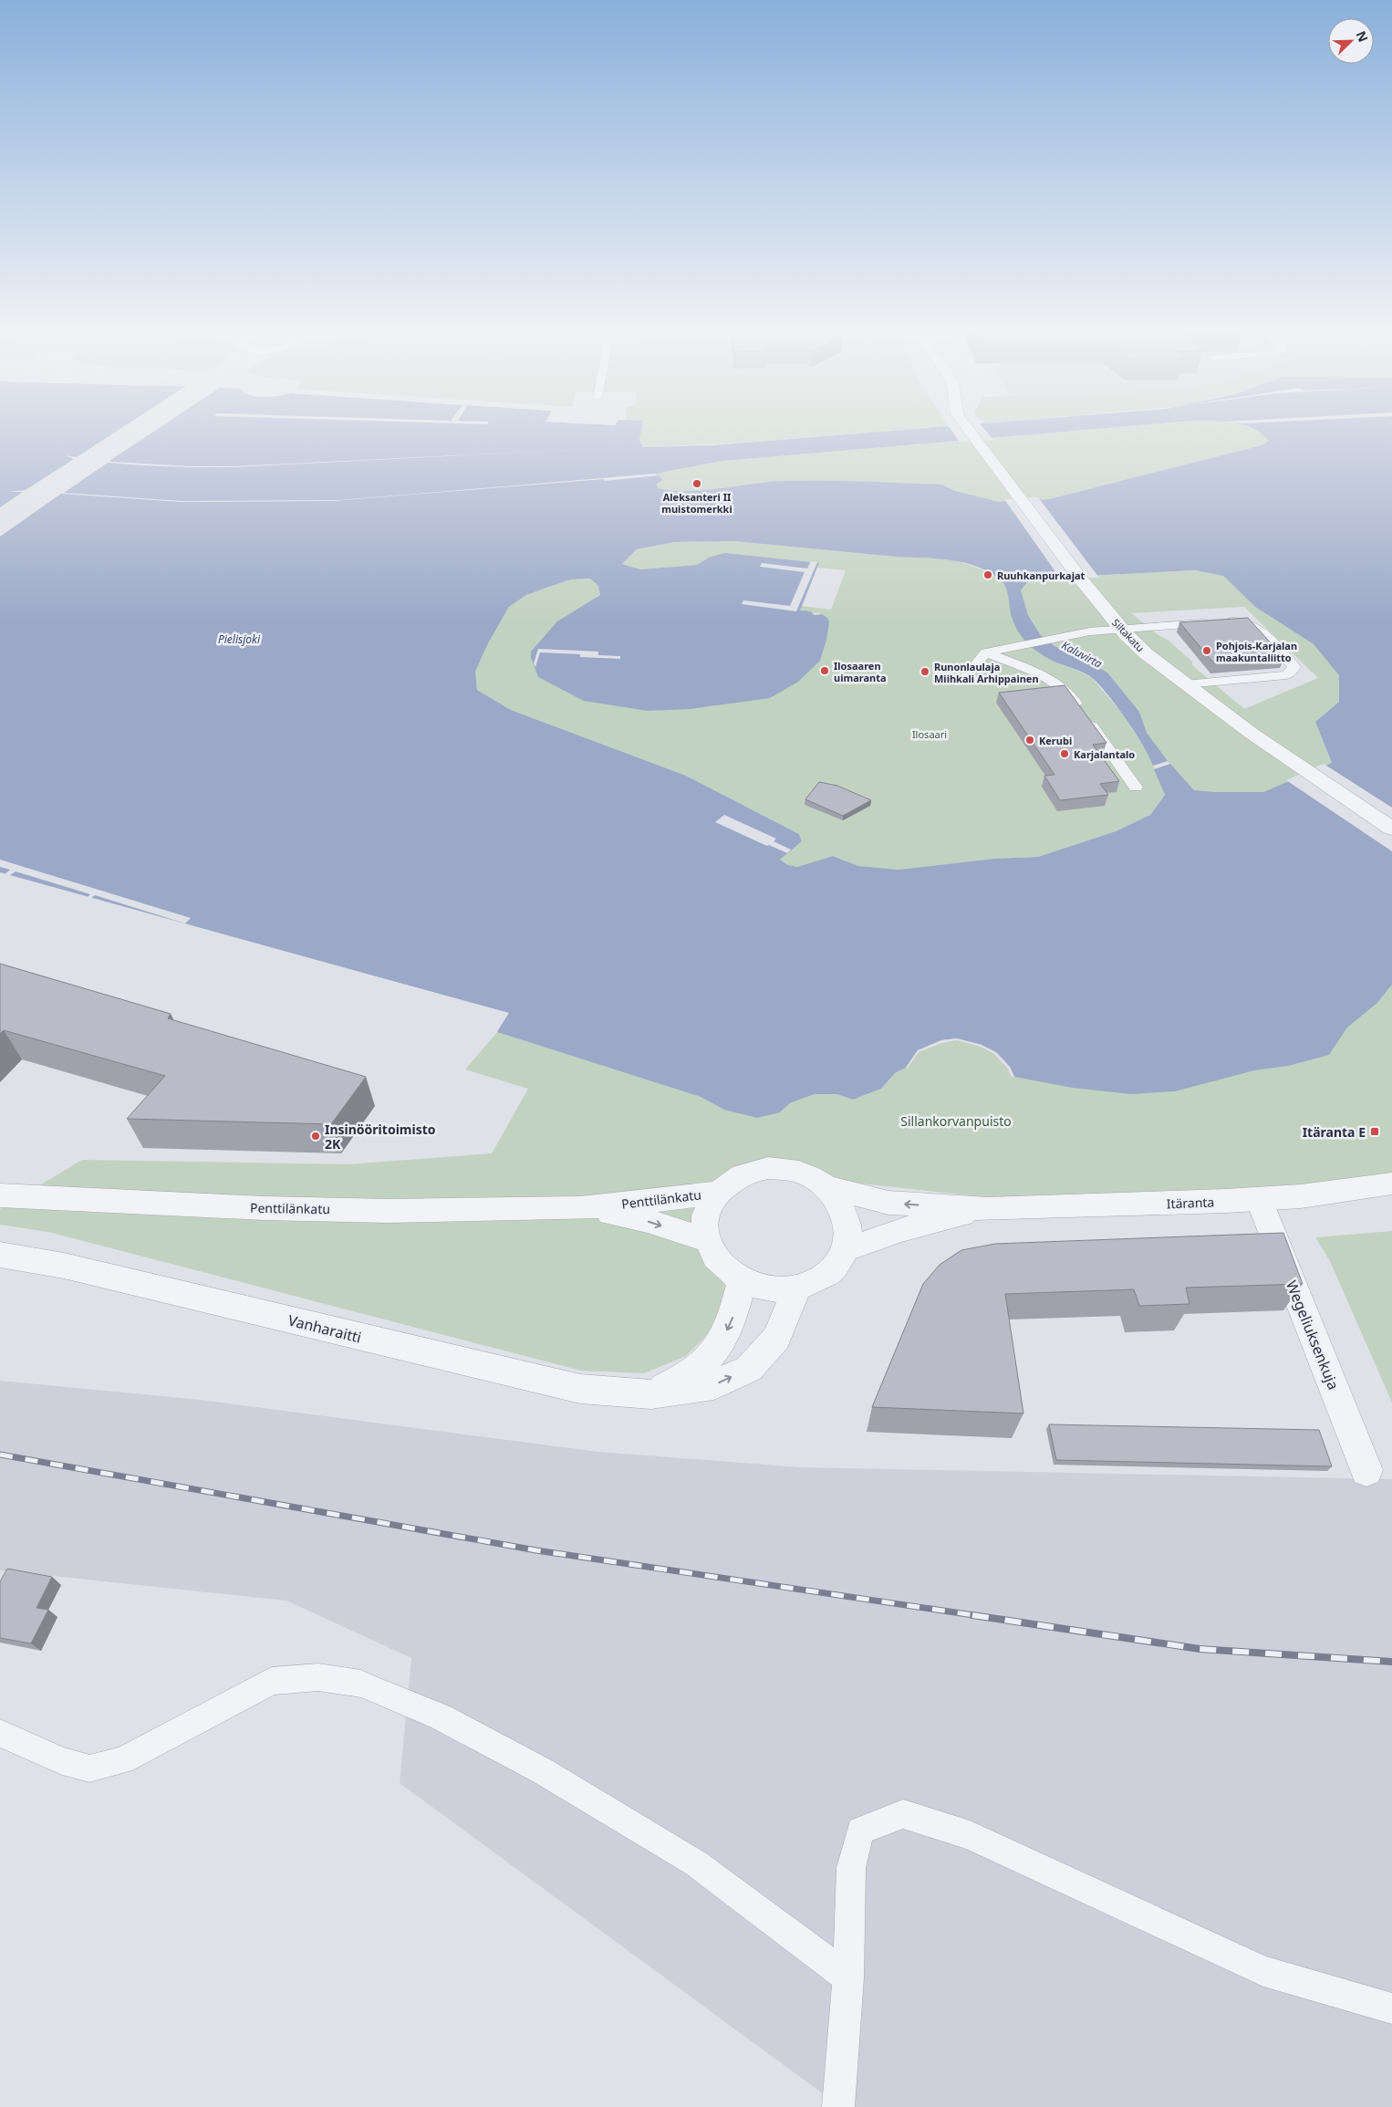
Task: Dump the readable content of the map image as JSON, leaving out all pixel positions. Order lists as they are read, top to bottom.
{
  "streets": {
    "street": [
      "Siltakatu",
      "Penttilänkatu",
      "Itäranta",
      "Vanharaitti",
      "Wegeliuksenkuja"
    ]
  },
  "crossings": [
    ["Penttilänkatu", "Itäranta"],
    ["Penttilänkatu", "Vanharaitti"],
    ["Itäranta", "Vanharaitti"],
    ["Itäranta", "Wegeliuksenkuja"]
  ],
  "water": ["Pielisjoki", "Kaluvirta"],
  "parks": ["Ilosaari", "Sillankorvanpuisto"],
  "places": {
    "other": [
      "Aleksanteri II muistomerkki",
      "Ruuhkanpurkajat",
      "Pohjois-Karjalan maakuntaliitto",
      "Ilosaaren uimaranta",
      "Runonlaulaja Miihkali Arhippainen",
      "Kerubi",
      "Karjalantalo",
      "Insinööritoimisto 2K"
    ],
    "transit": ["Itäranta E"]
  },
  "north": "top right"
}
